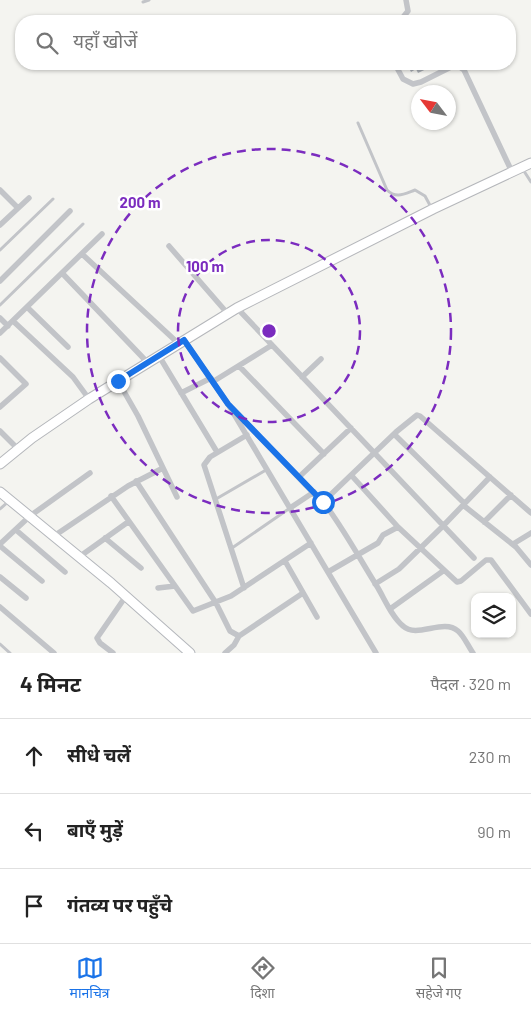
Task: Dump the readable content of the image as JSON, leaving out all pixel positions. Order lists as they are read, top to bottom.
{
  "north": "top left",
  "page": {
    "search": "यहाँ खोजें",
    "heading": ["4 मिनट", "पैदल · 320 m"],
    "list": [
      ["सीधे चलें", "230 m"],
      ["बाएँ मुड़ें", "90 m"],
      "गंतव्य पर पहुँचे"
    ],
    "nav": ["मानचित्र", "दिशा", "सहेजे गए"]
  },
  "rings": ["200 m", "100 m"]
}
